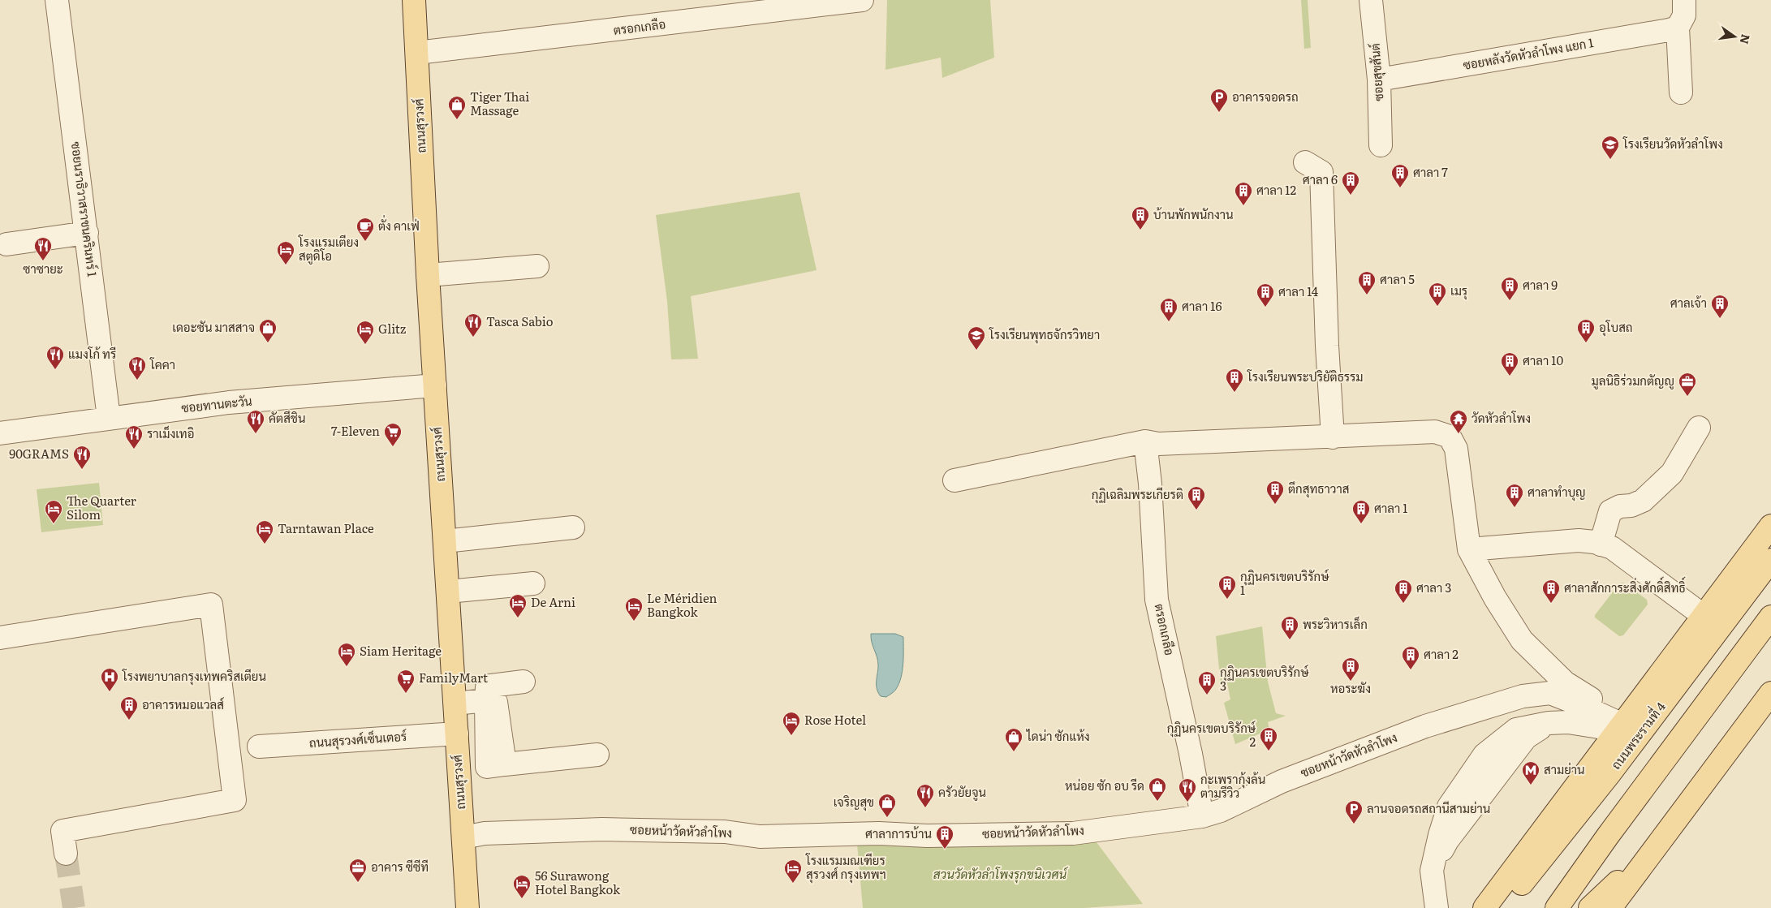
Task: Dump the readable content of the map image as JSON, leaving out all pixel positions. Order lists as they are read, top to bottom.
{
  "streets": {
    "main road": ["ถนนสุรวงศ์", "ถนนพระรามที่ 4"],
    "street": [
      "ตรอกเกลือ",
      "ซอยหลังวัดหัวลำโพง แยก 1",
      "ซอยสุขสันต์",
      "ซอยนราธิวาสราชนครินทร์ 1",
      "ซอยทานตะวัน",
      "ถนนสุรวงศ์เซ็นเตอร์",
      "ซอยหน้าวัดหัวลำโพง"
    ]
  },
  "crossings": [
    ["ตรอกเกลือ", "ถนนสุรวงศ์"],
    ["ตรอกเกลือ", "ซอยหน้าวัดหัวลำโพง"],
    ["ซอยหลังวัดหัวลำโพง แยก 1", "ซอยสุขสันต์"],
    ["ถนนสุรวงศ์", "ซอยทานตะวัน"],
    ["ถนนสุรวงศ์", "ถนนสุรวงศ์เซ็นเตอร์"],
    ["ถนนสุรวงศ์", "ซอยหน้าวัดหัวลำโพง"],
    ["ซอยนราธิวาสราชนครินทร์ 1", "ซอยทานตะวัน"],
    ["ถนนพระรามที่ 4", "ซอยหน้าวัดหัวลำโพง"]
  ],
  "parks": ["สวนวัดหัวลำโพงรุกขนิเวศน์"],
  "places": {
    "parking": ["อาคารจอดรถ", "ลานจอดรถสถานีสามย่าน"],
    "shop": [
      "Tiger Thai Massage",
      "เดอะซัน มาสสาจ",
      "ไดน่า ซักแห้ง",
      "หน่อย ซัก อบ รีด",
      "เจริญสุข"
    ],
    "school or university": ["โรงเรียนวัดหัวลำโพง", "โรงเรียนพุทธจักรวิทยา"],
    "building": [
      "ศาลา 7",
      "ศาลา 6",
      "ศาลา 12",
      "บ้านพักพนักงาน",
      "ศาลา 5",
      "ศาลา 9",
      "เมรุ",
      "ศาลา 14",
      "ศาลเจ้า",
      "ศาลา 16",
      "อุโบสถ",
      "ศาลา 10",
      "โรงเรียนพระปริยัติธรรม",
      "ตึกสุทธาวาส",
      "ศาลาทำบุญ",
      "กุฏิเฉลิมพระเกียรติ",
      "ศาลา 1",
      "กุฏินครเขตบริรักษ์ 1",
      "ศาลา 3",
      "ศาลาสักการะสิ่งศักดิ์สิทธิ์",
      "พระวิหารเล็ก",
      "ศาลา 2",
      "หอระฆัง",
      "กุฏินครเขตบริรักษ์ 3",
      "อาคารหมอแวลส์",
      "กุฏินครเขตบริรักษ์ 2",
      "ศาลาการบ้าน"
    ],
    "cafe": ["ตั่ง คาเฟ่"],
    "restaurant": [
      "ซาซายะ",
      "Tasca Sabio",
      "แมงโก้ ทรี",
      "โคคา",
      "คัตสึชิน",
      "ราเม็งเทอิ",
      "90GRAMS",
      "กะเพรากุ้งล้น ตามรีวิว",
      "ครัวยัยจูน"
    ],
    "hotel": [
      "โรงแรมเตียง สตูดิโอ",
      "Glitz",
      "The Quarter Silom",
      "Tarntawan Place",
      "De Arni",
      "Le Méridien Bangkok",
      "Siam Heritage",
      "Rose Hotel",
      "โรงแรมมณเฑียร สุรวงศ์ กรุงเทพฯ",
      "56 Surawong Hotel Bangkok"
    ],
    "office": ["มูลนิธิร่วมกตัญญู", "อาคาร ซีซีที"],
    "temple": ["วัดหัวลำโพง"],
    "supermarket": ["7-Eleven", "FamilyMart"],
    "hospital": ["โรงพยาบาลกรุงเทพคริสเตียน"],
    "metro station": ["สามย่าน"]
  },
  "north": "right"
}
